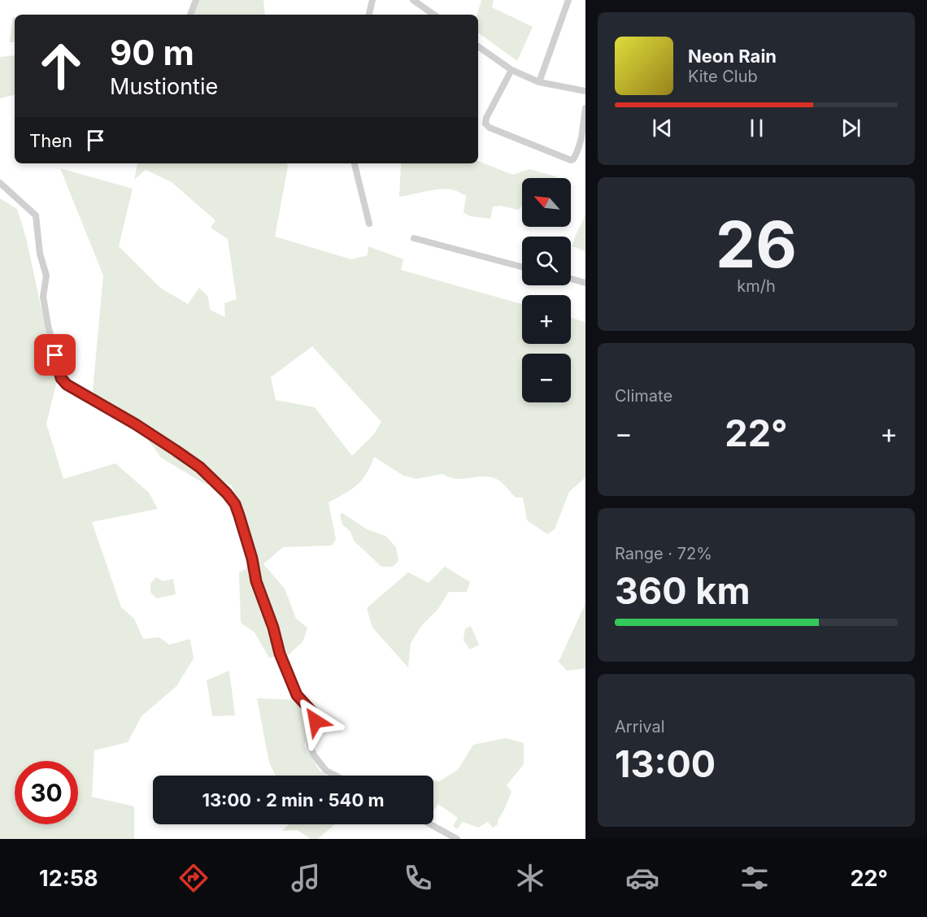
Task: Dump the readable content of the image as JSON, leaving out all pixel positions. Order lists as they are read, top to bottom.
{
  "north": "top left",
  "page": {
    "turn": ["90 m", "Mustiontie"],
    "song": ["Neon Rain", "Kite Club"],
    "then": "Then",
    "tile": [
      ["26", "km/h"],
      "Climate",
      ["Range · 72%", "360 km"],
      ["Arrival", "13:00"]
    ],
    "map_buttons": ["+", "−"],
    "heat": ["−", "22°", "+"],
    "limit": "30",
    "trip": "13:00 · 2 min · 540 m",
    "tabs": ["12:58", "22°"]
  }
}
